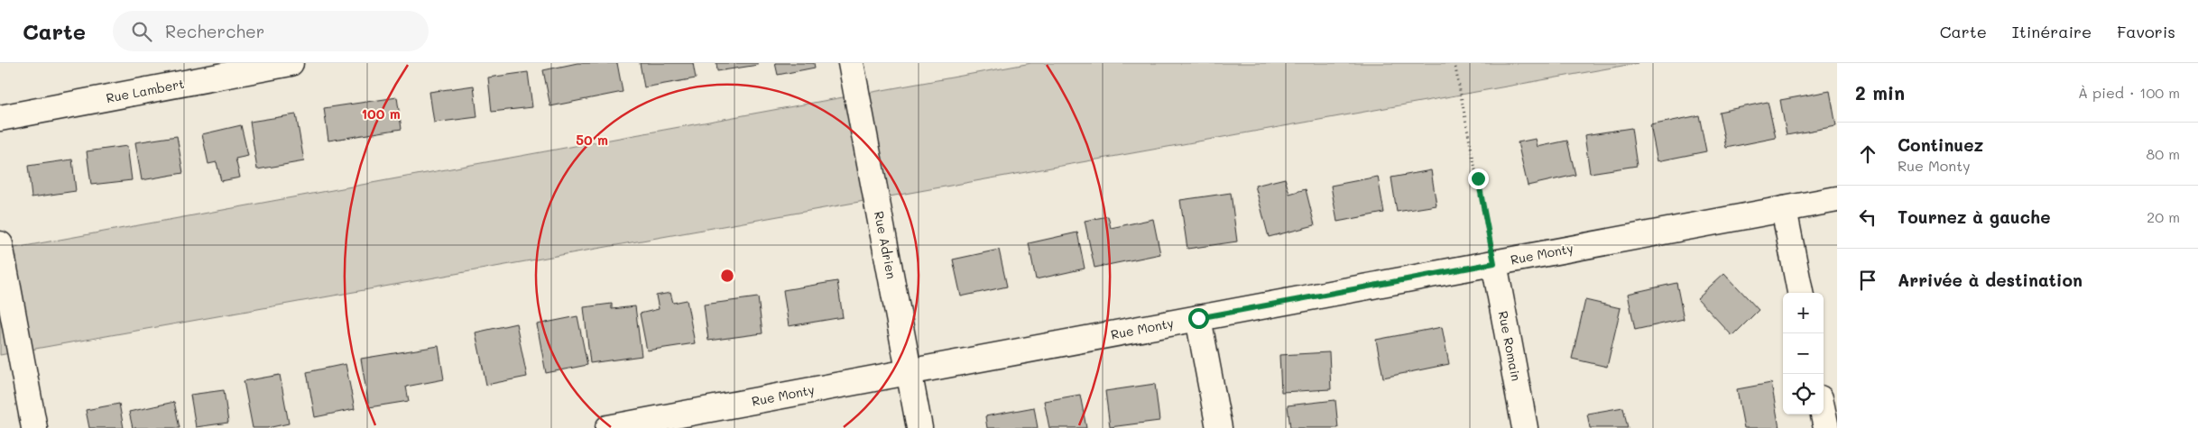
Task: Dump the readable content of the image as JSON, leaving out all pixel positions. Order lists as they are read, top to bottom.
{
  "streets": {
    "street": [
      "Rue Lambert",
      "Rue Adrien",
      "Rue Monty",
      "Rue Romain"
    ]
  },
  "crossings": [
    ["Rue Adrien", "Rue Monty"],
    ["Rue Monty", "Rue Romain"]
  ],
  "page": {
    "header": "Carte",
    "search": "Rechercher",
    "nav": ["Carte", "Itinéraire", "Favoris"],
    "heading": ["2 min", "À pied · 100 m"],
    "list": [
      ["Continuez", "Rue Monty", "80 m"],
      ["Tournez à gauche", "20 m"],
      "Arrivée à destination"
    ],
    "map_buttons": ["+", "−"]
  },
  "rings": ["100 m", "50 m"]
}
